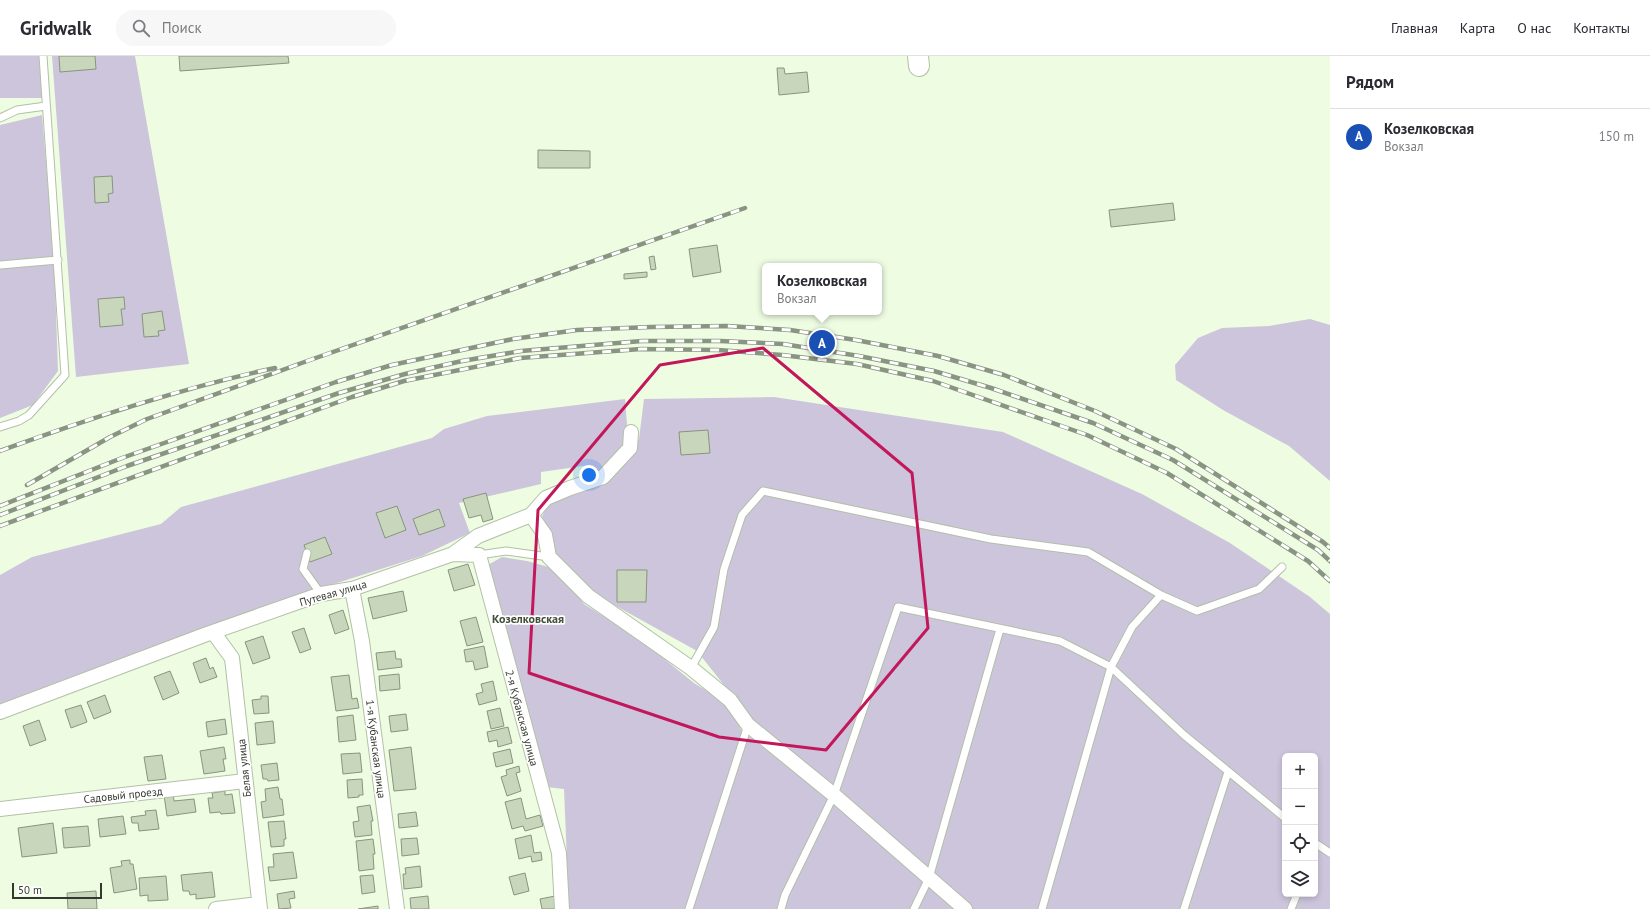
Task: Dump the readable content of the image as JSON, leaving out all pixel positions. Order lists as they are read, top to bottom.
{
  "streets": {
    "street": [
      "Путевая улица",
      "2-я Кубанская улица",
      "1-я Кубанская улица",
      "Белая улица",
      "Садовый проезд"
    ]
  },
  "crossings": [
    ["Путевая улица", "1-я Кубанская улица"],
    ["Путевая улица", "Белая улица"],
    ["Белая улица", "Садовый проезд"]
  ],
  "districts": ["Козелковская"],
  "scale_bar": "50 m",
  "page": {
    "header": "Gridwalk",
    "search": "Поиск",
    "nav": [
      "Главная",
      "Карта",
      "О нас",
      "Контакты"
    ],
    "heading": "Рядом",
    "list": [
      {
        "mark": "A",
        "name": "Козелковская",
        "note": "Вокзал",
        "value": "150 m"
      }
    ],
    "popup": ["Козелковская", "Вокзал"],
    "pins": "A",
    "map_buttons": ["+", "−"],
    "scale": "50 m"
  }
}
